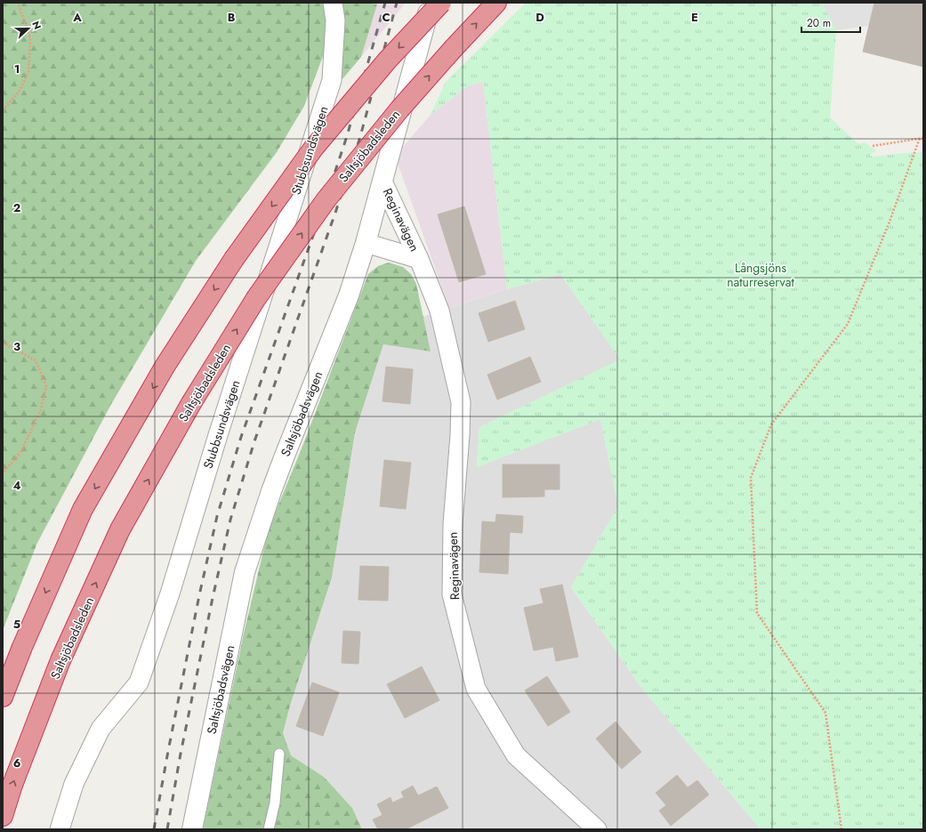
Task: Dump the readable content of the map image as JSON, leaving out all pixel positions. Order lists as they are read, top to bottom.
{
  "streets": {
    "highway": ["Saltsjöbadsleden"],
    "street": ["Stubbsundsvägen", "Reginavägen", "Saltsjöbadsvägen"]
  },
  "crossings": [
    ["Reginavägen", "Saltsjöbadsvägen"]
  ],
  "parks": ["Långsjöns naturreservat"],
  "scale_bar": "20 m",
  "north": "right",
  "grid": {
    "columns": [
      "A",
      "B",
      "C",
      "D",
      "E"
    ],
    "rows": [
      "1",
      "2",
      "3",
      "4",
      "5",
      "6"
    ]
  }
}
